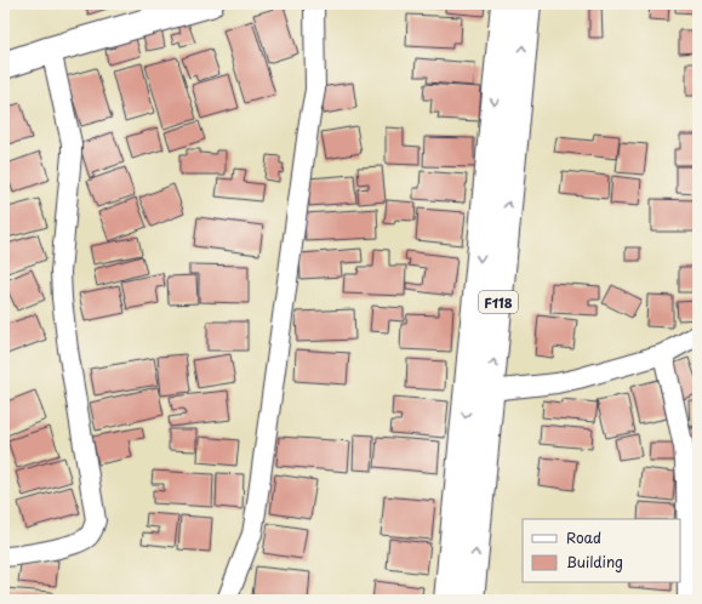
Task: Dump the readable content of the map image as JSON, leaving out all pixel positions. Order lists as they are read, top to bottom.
{
  "streets": {
    "main road": ["F118"]
  },
  "legend": ["Road", "Building"]
}
